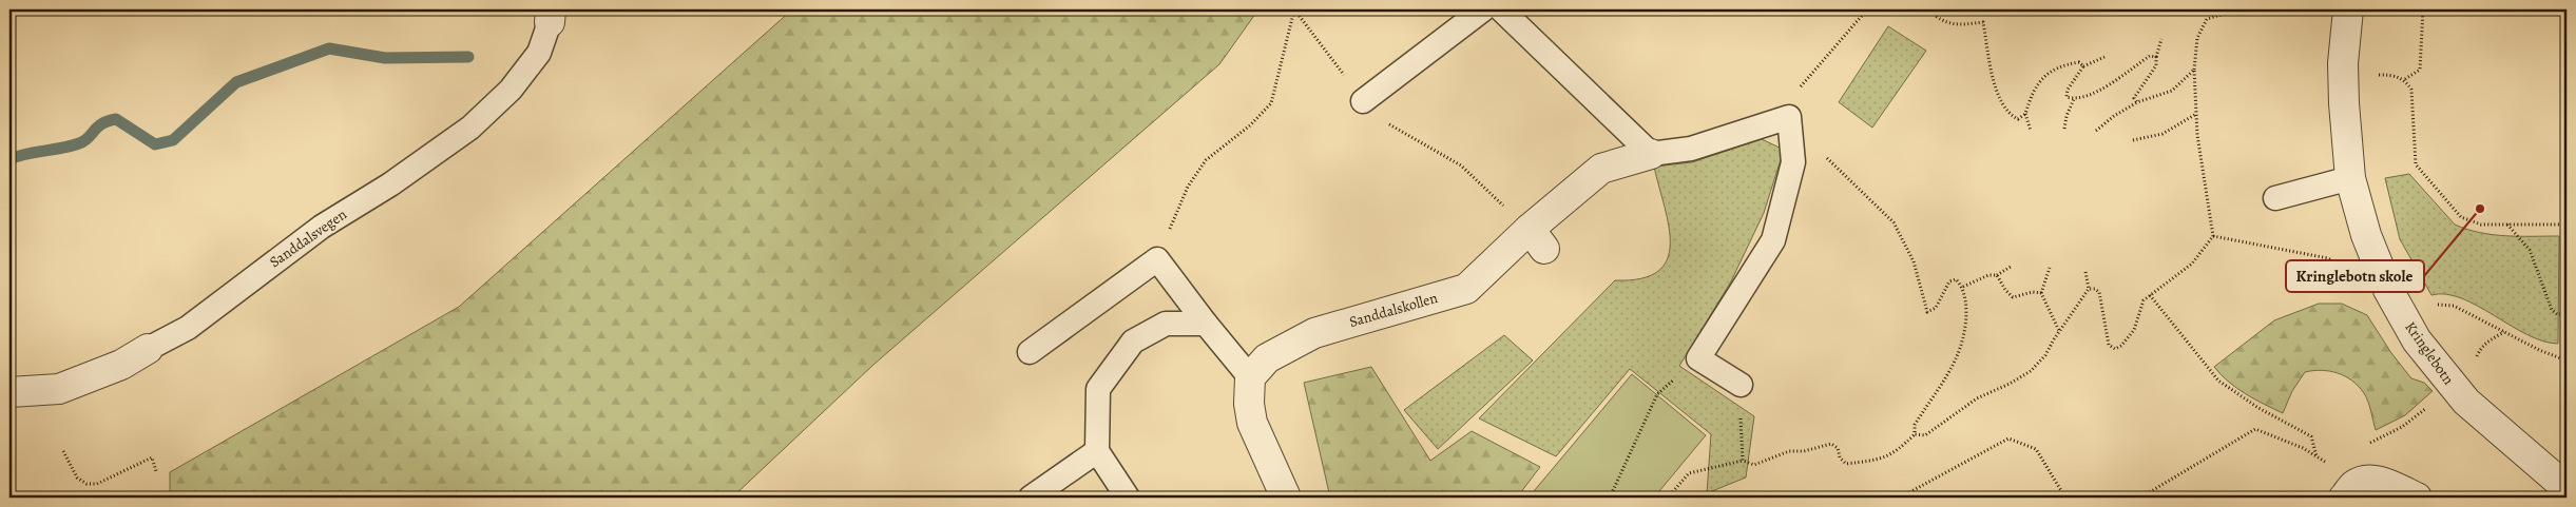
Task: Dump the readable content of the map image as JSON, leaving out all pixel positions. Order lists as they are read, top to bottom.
{
  "streets": {
    "street": ["Sanddalsvegen", "Sanddalskollen", "Kringlebotn"]
  },
  "places": ["Kringlebotn skole"]
}
